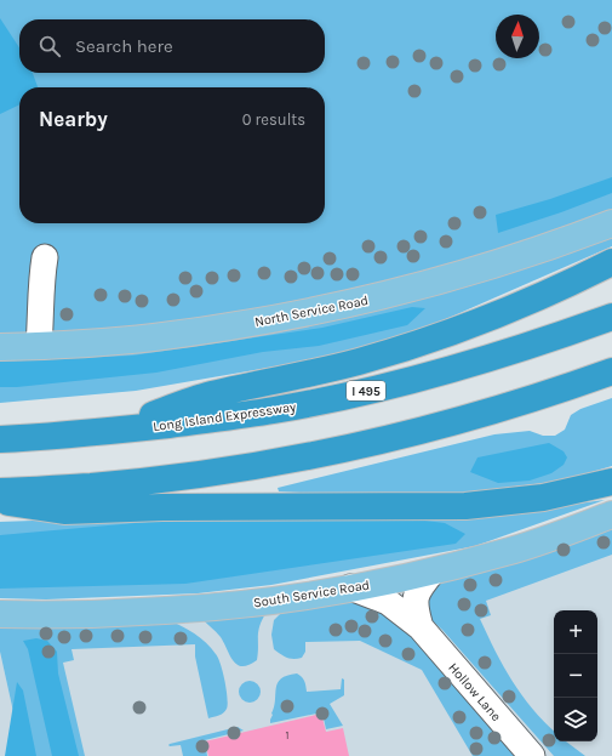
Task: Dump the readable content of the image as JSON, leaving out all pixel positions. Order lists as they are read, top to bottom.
{
  "streets": {
    "highway": ["I 495", "Long Island Expressway"],
    "main road": ["North Service Road", "South Service Road"],
    "street": ["Hollow Lane"]
  },
  "crossings": [
    ["South Service Road", "Hollow Lane"]
  ],
  "house_numbers": ["1"],
  "north": "top",
  "page": {
    "search": "Search here",
    "heading": ["Nearby", "0 results"],
    "map_buttons": ["+", "−"]
  }
}
